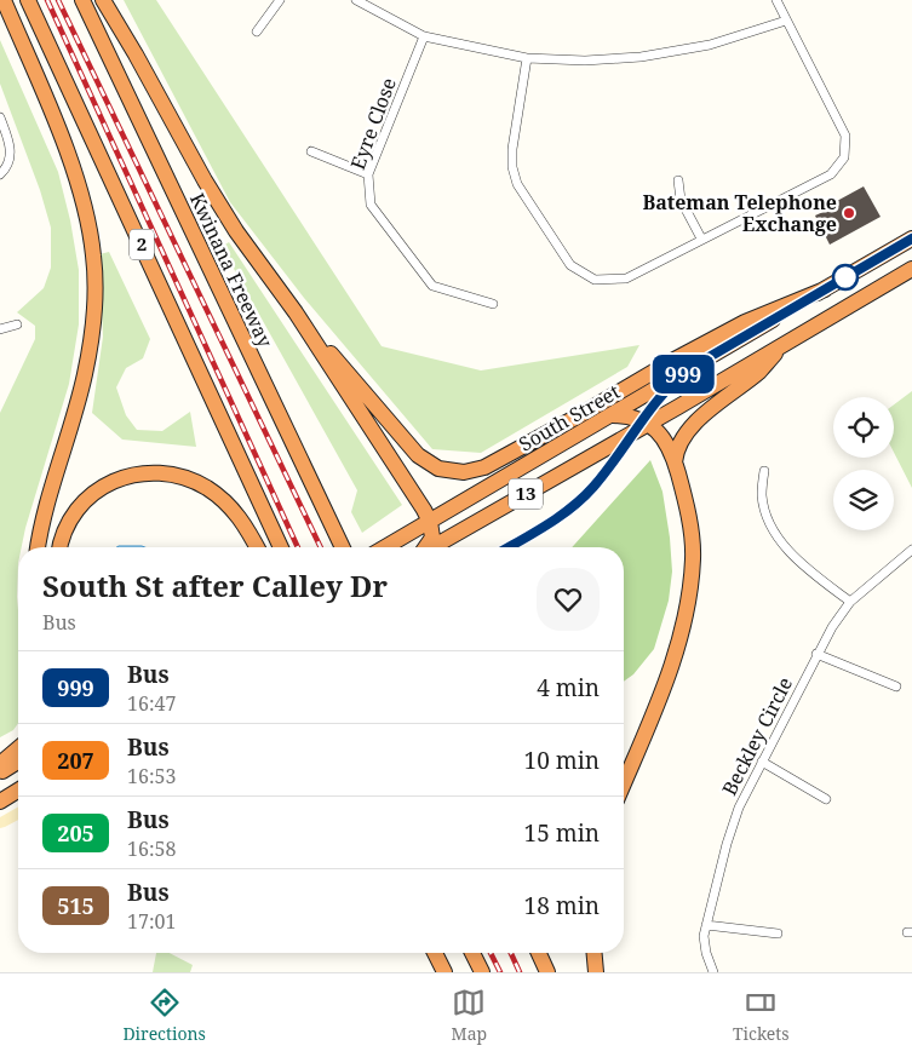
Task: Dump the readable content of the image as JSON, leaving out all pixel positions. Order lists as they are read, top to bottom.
{
  "streets": {
    "highway": [
      "2",
      "Kwinana Freeway",
      "South Street",
      "13"
    ],
    "street": ["Eyre Close", "Beckley Circle"]
  },
  "places": ["Bateman Telephone Exchange"],
  "lines": ["bus line 999"],
  "page": {
    "on_map": "999",
    "heading": ["South St after Calley Dr", "Bus"],
    "list": [
      {
        "mark": "999",
        "name": "Bus",
        "note": "16:47",
        "value": "4 min"
      },
      {
        "mark": "207",
        "name": "Bus",
        "note": "16:53",
        "value": "10 min"
      },
      {
        "mark": "205",
        "name": "Bus",
        "note": "16:58",
        "value": "15 min"
      },
      {
        "mark": "515",
        "name": "Bus",
        "note": "17:01",
        "value": "18 min"
      }
    ],
    "tabs": ["Directions", "Map", "Tickets"]
  }
}
